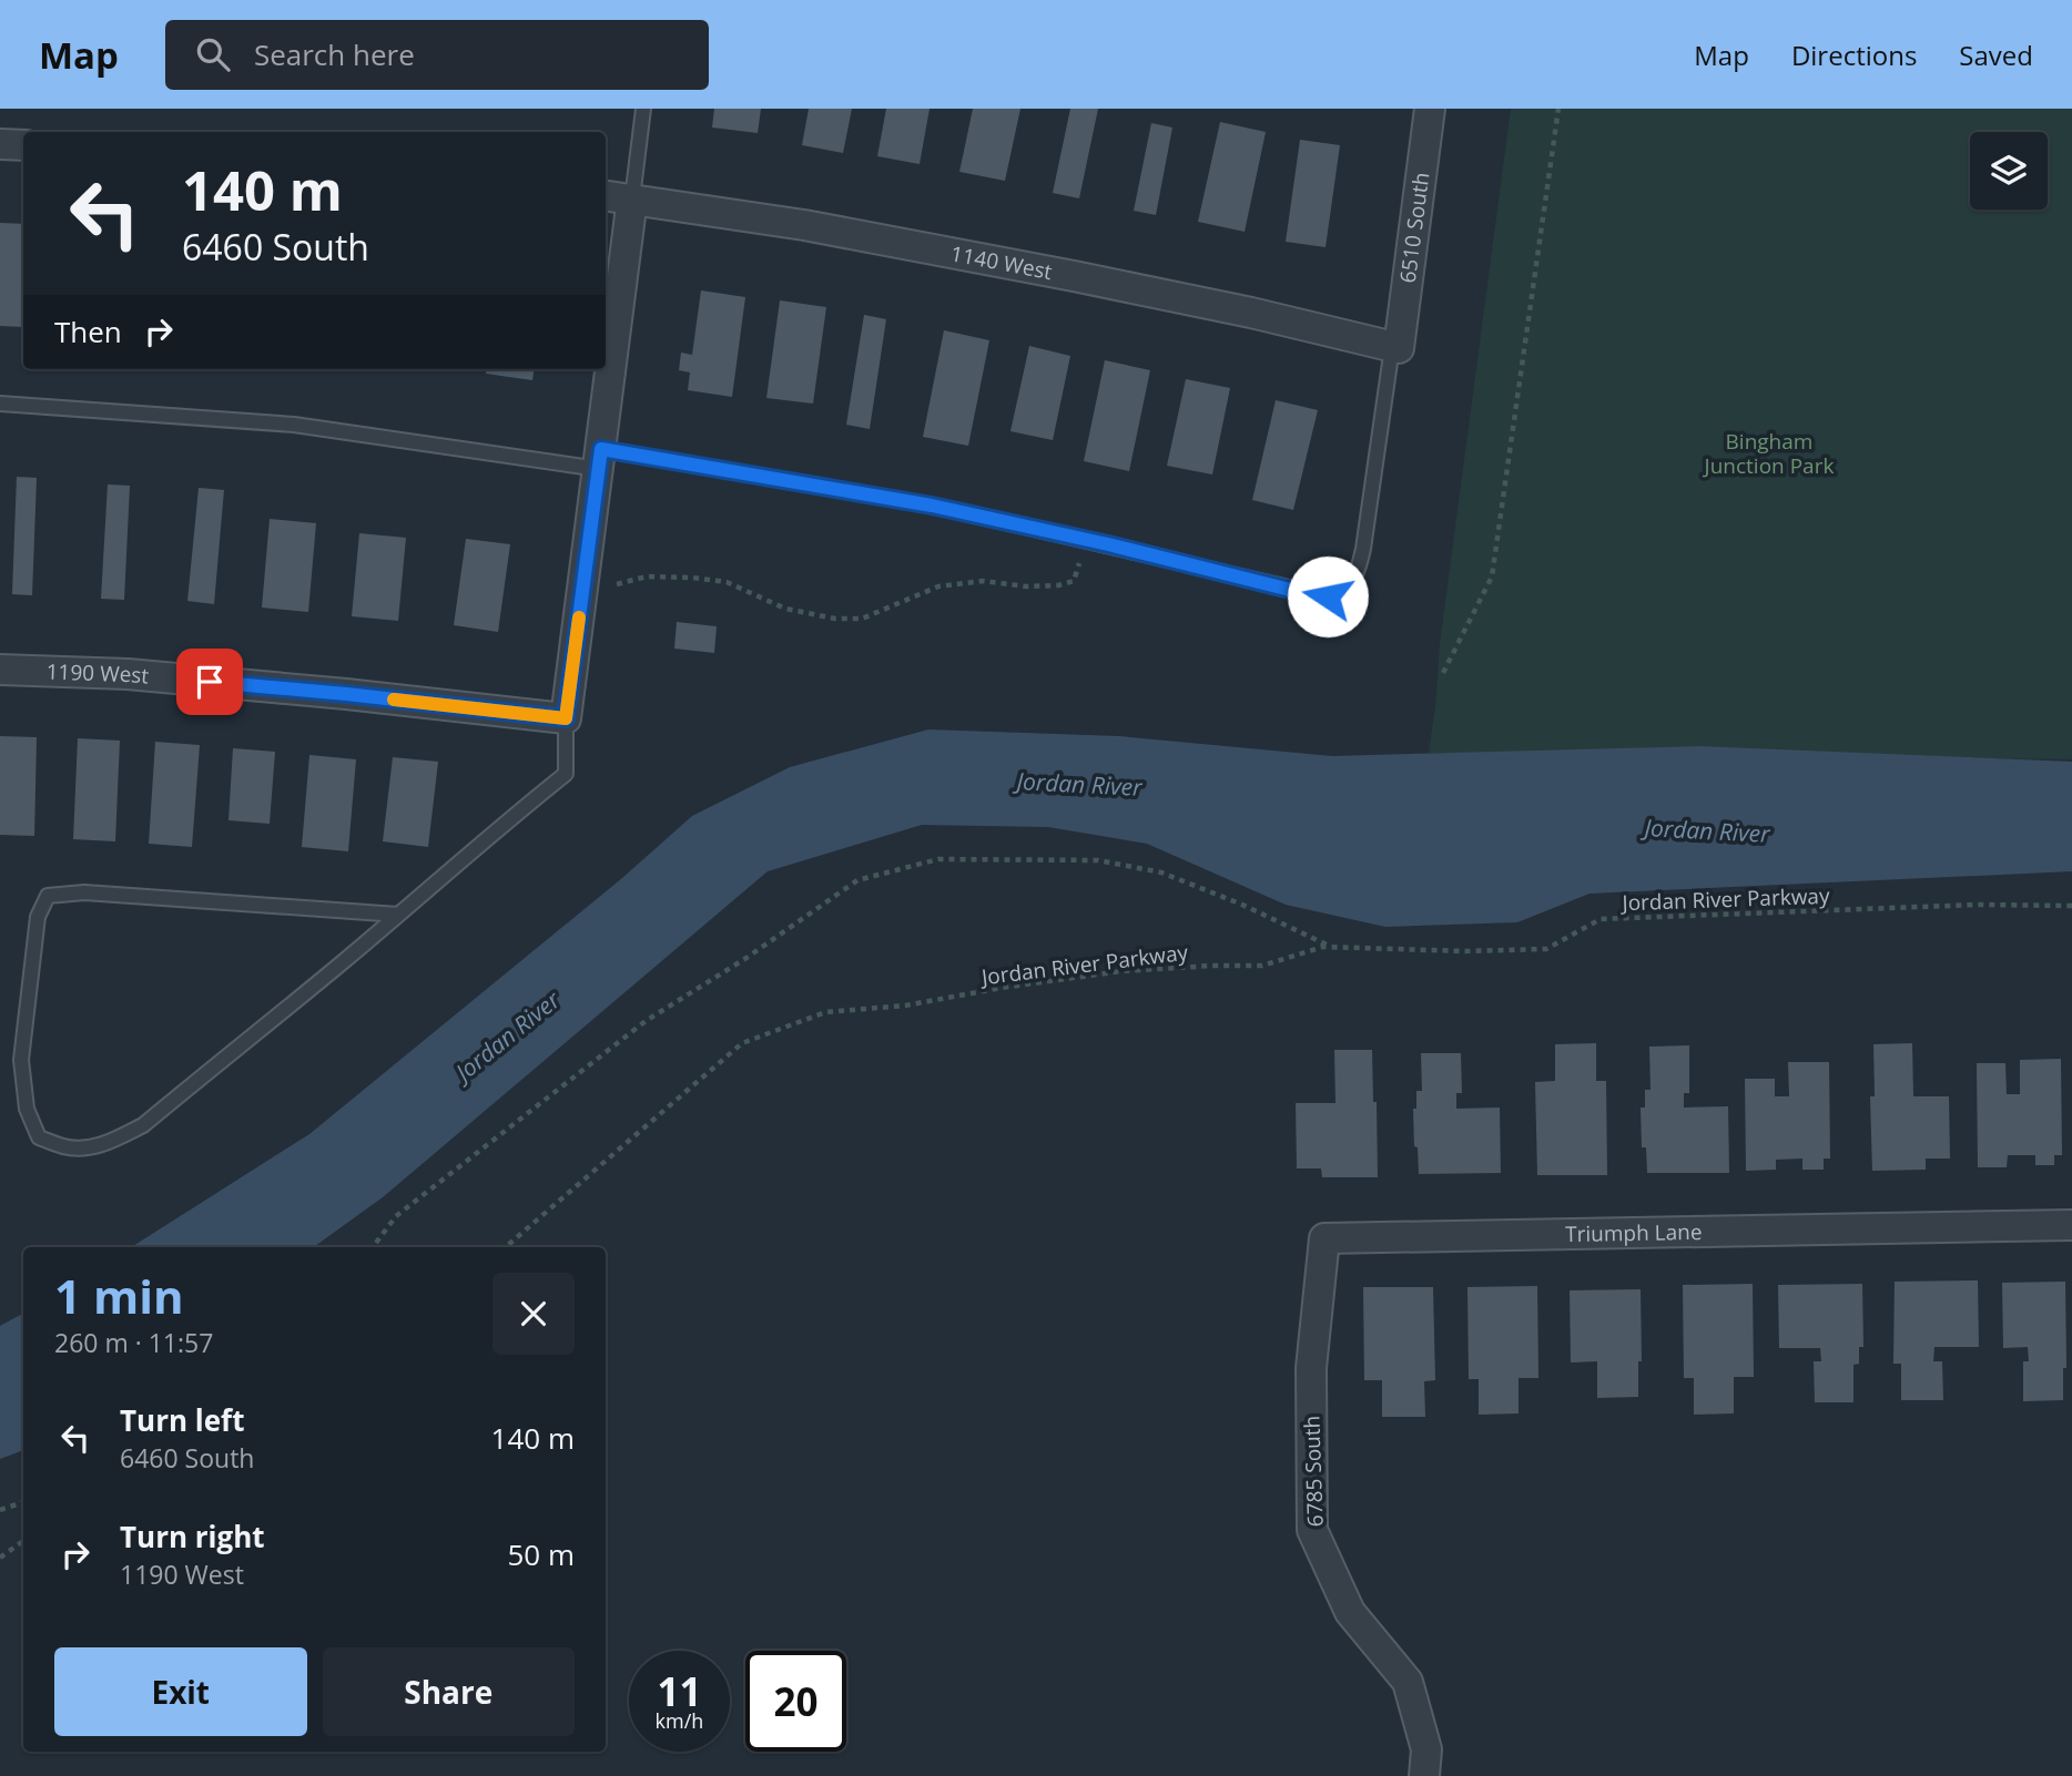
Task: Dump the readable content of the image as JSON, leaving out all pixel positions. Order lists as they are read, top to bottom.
{
  "streets": {
    "street": [
      "6510 South",
      "1140 West",
      "1190 West",
      "Triumph Lane",
      "6785 South"
    ],
    "path": ["Jordan River Parkway"]
  },
  "crossings": [
    ["6510 South", "1140 West"],
    ["Triumph Lane", "6785 South"]
  ],
  "water": ["Jordan River"],
  "parks": ["Bingham Junction Park"],
  "page": {
    "header": "Map",
    "search": "Search here",
    "nav": ["Map", "Directions", "Saved"],
    "turn": ["140 m", "6460 South"],
    "then": "Then",
    "heading": ["1 min", "260 m · 11:57"],
    "list": [
      {
        "name": "Turn left",
        "note": "6460 South",
        "value": "140 m"
      },
      {
        "name": "Turn right",
        "note": "1190 West",
        "value": "50 m"
      }
    ],
    "buttons": ["Exit", "Share"],
    "speed": "11 km/h",
    "limit": "20"
  }
}
